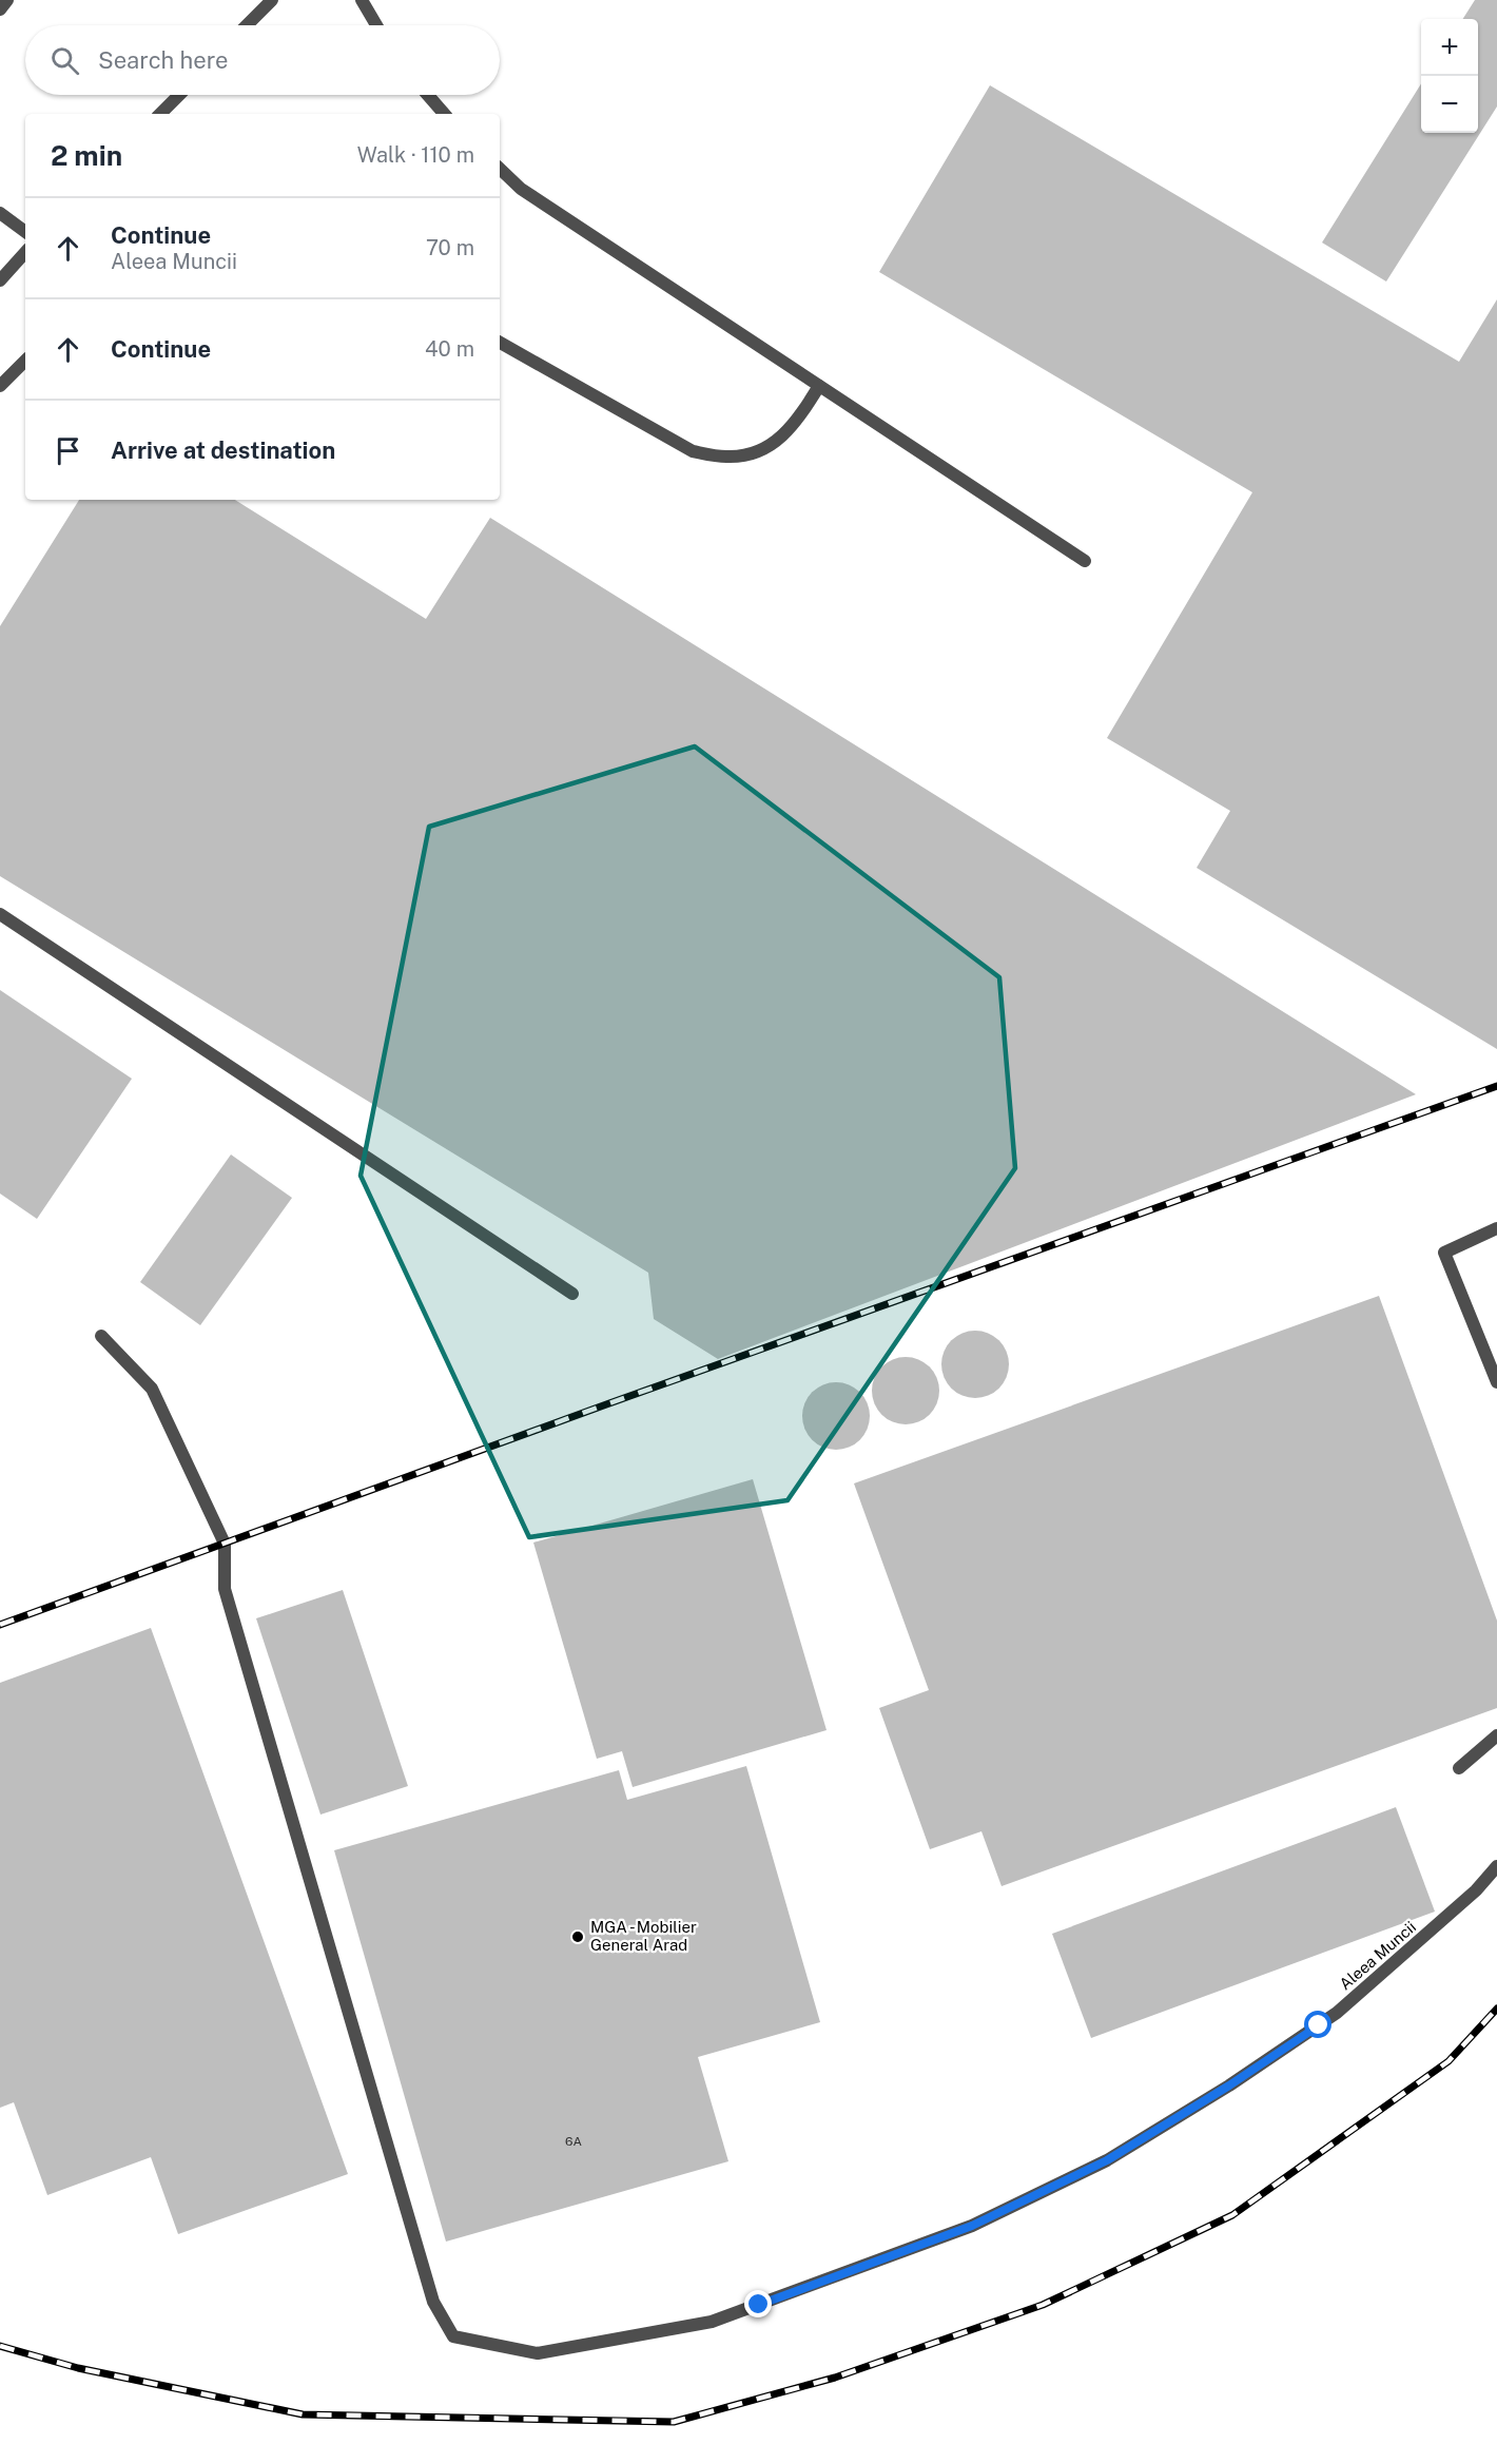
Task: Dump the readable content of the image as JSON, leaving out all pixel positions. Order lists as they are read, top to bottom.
{
  "streets": {
    "street": ["Aleea Muncii"]
  },
  "places": ["MGA - Mobilier General Arad"],
  "house_numbers": ["6A"],
  "page": {
    "map_buttons": ["+", "−"],
    "search": "Search here",
    "heading": ["2 min", "Walk · 110 m"],
    "list": [
      ["Continue", "Aleea Muncii", "70 m"],
      ["Continue", "40 m"],
      "Arrive at destination"
    ]
  }
}
